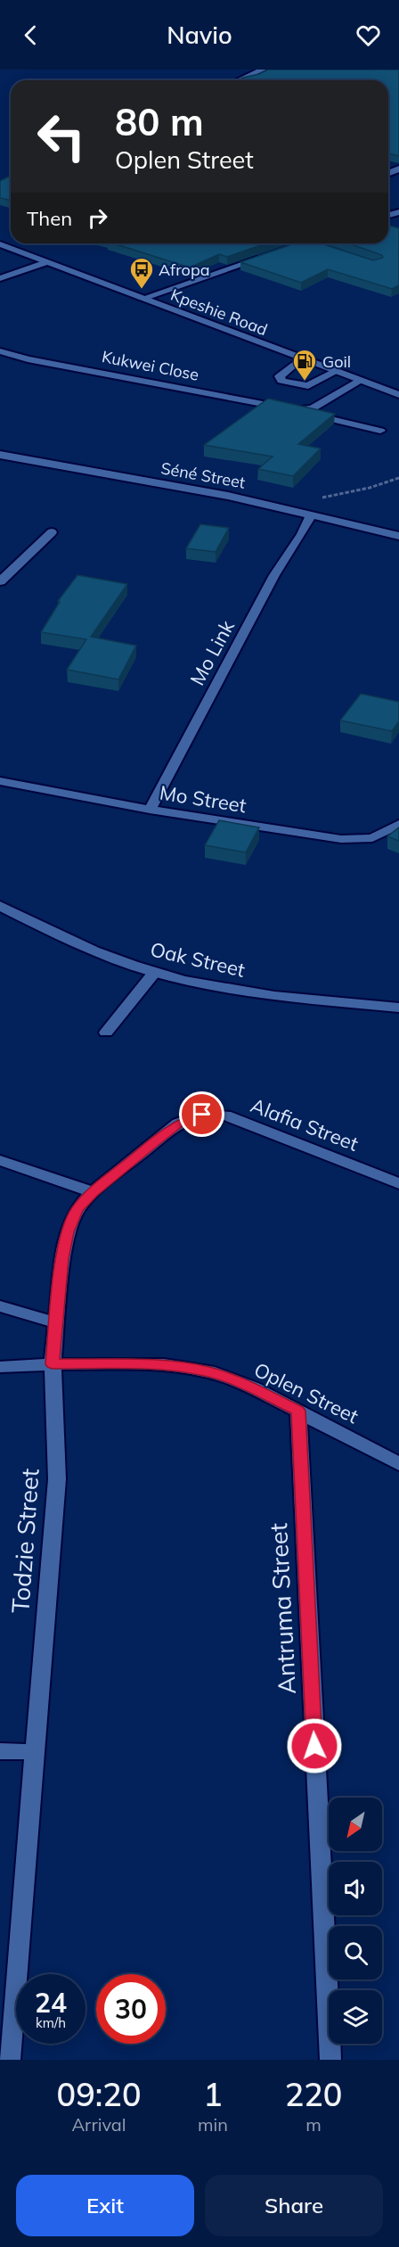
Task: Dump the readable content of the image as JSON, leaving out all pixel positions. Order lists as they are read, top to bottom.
{
  "streets": {
    "street": [
      "Kpeshie Road",
      "Kukwei Close",
      "Séné Street",
      "Mo Link",
      "Mo Street",
      "Oak Street",
      "Alafia Street",
      "Oplen Street",
      "Todzie Street",
      "Antruma Street"
    ]
  },
  "crossings": [
    ["Kpeshie Road", "Kukwei Close"],
    ["Séné Street", "Mo Link"],
    ["Mo Link", "Mo Street"],
    ["Alafia Street", "Todzie Street"],
    ["Oplen Street", "Todzie Street"],
    ["Oplen Street", "Antruma Street"]
  ],
  "places": {
    "bus stop": ["Afropa"],
    "fuel station": ["Goil"]
  },
  "north": "bottom left",
  "page": {
    "header": "Navio",
    "turn": ["80 m", "Oplen Street"],
    "then": "Then",
    "speed": "24 km/h",
    "limit": "30",
    "eta": [
      "09:20",
      "Arrival",
      "1",
      "min",
      "220",
      "m"
    ],
    "buttons": ["Exit", "Share"]
  }
}
